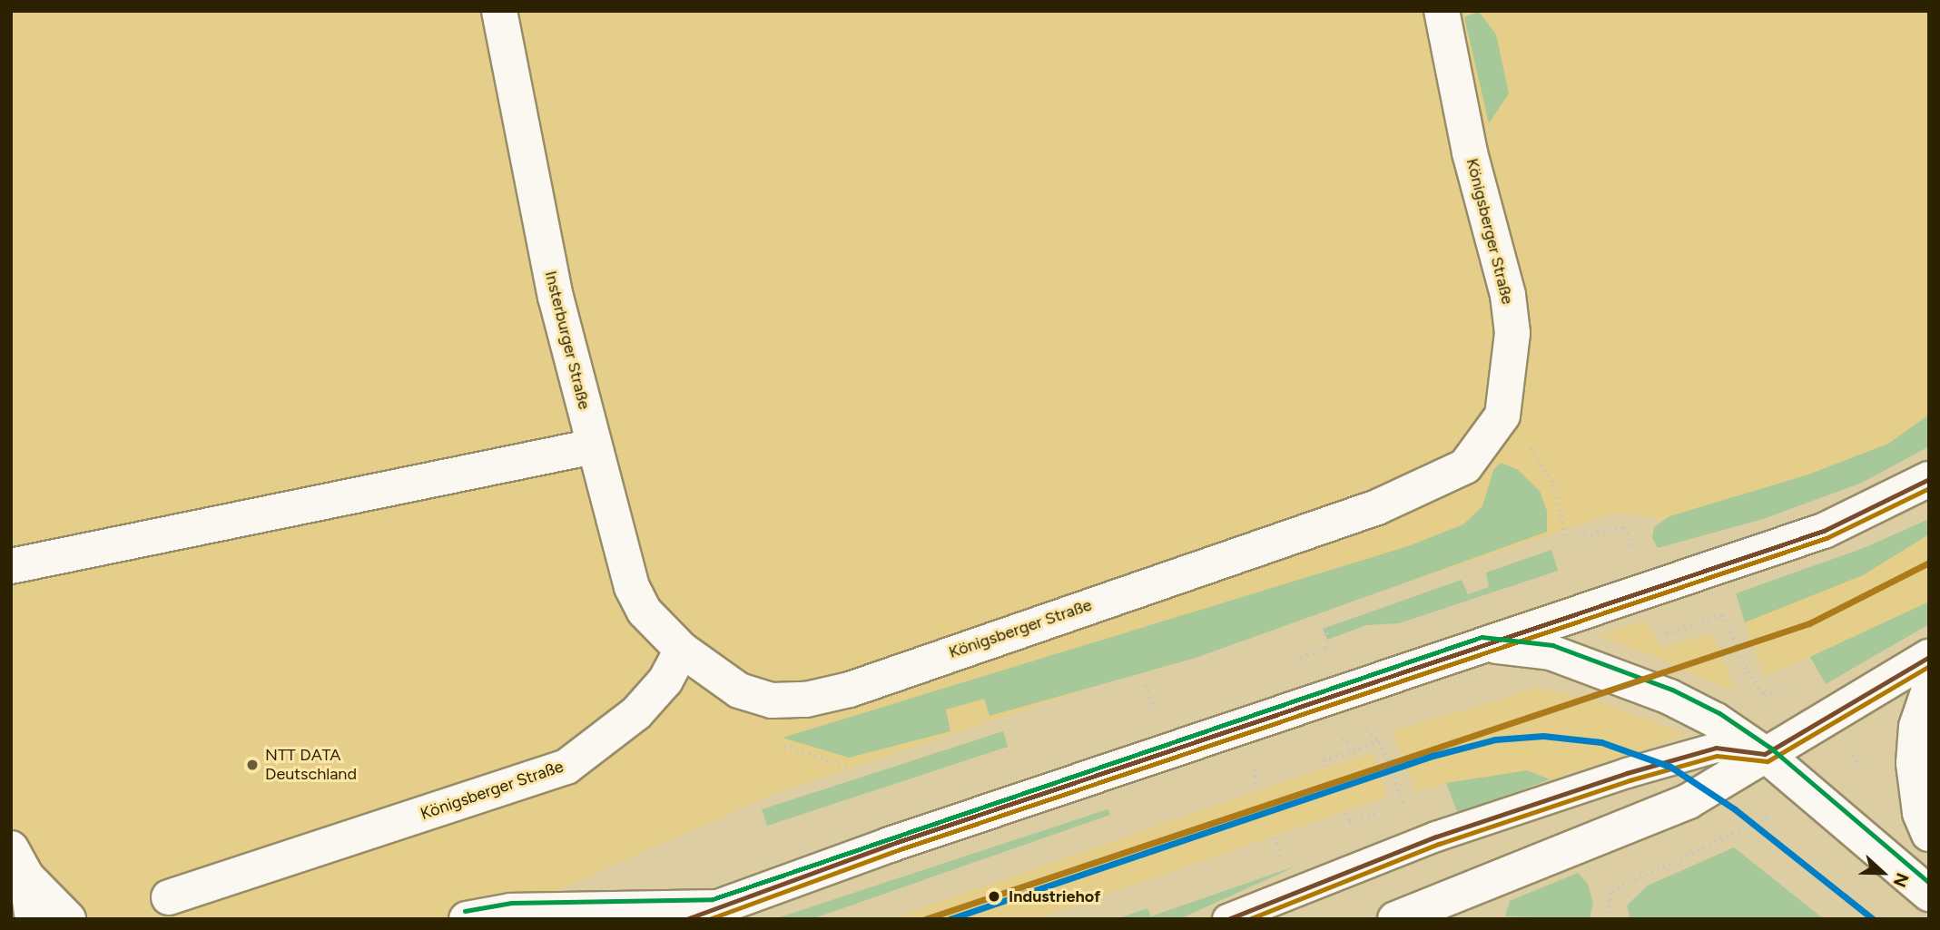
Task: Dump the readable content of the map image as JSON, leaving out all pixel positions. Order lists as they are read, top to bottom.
{
  "streets": {
    "street": ["Königsberger Straße", "Insterburger Straße"]
  },
  "crossings": [
    ["Königsberger Straße", "Insterburger Straße"]
  ],
  "places": ["NTT DATA Deutschland", "Industriehof"],
  "north": "right"
}
